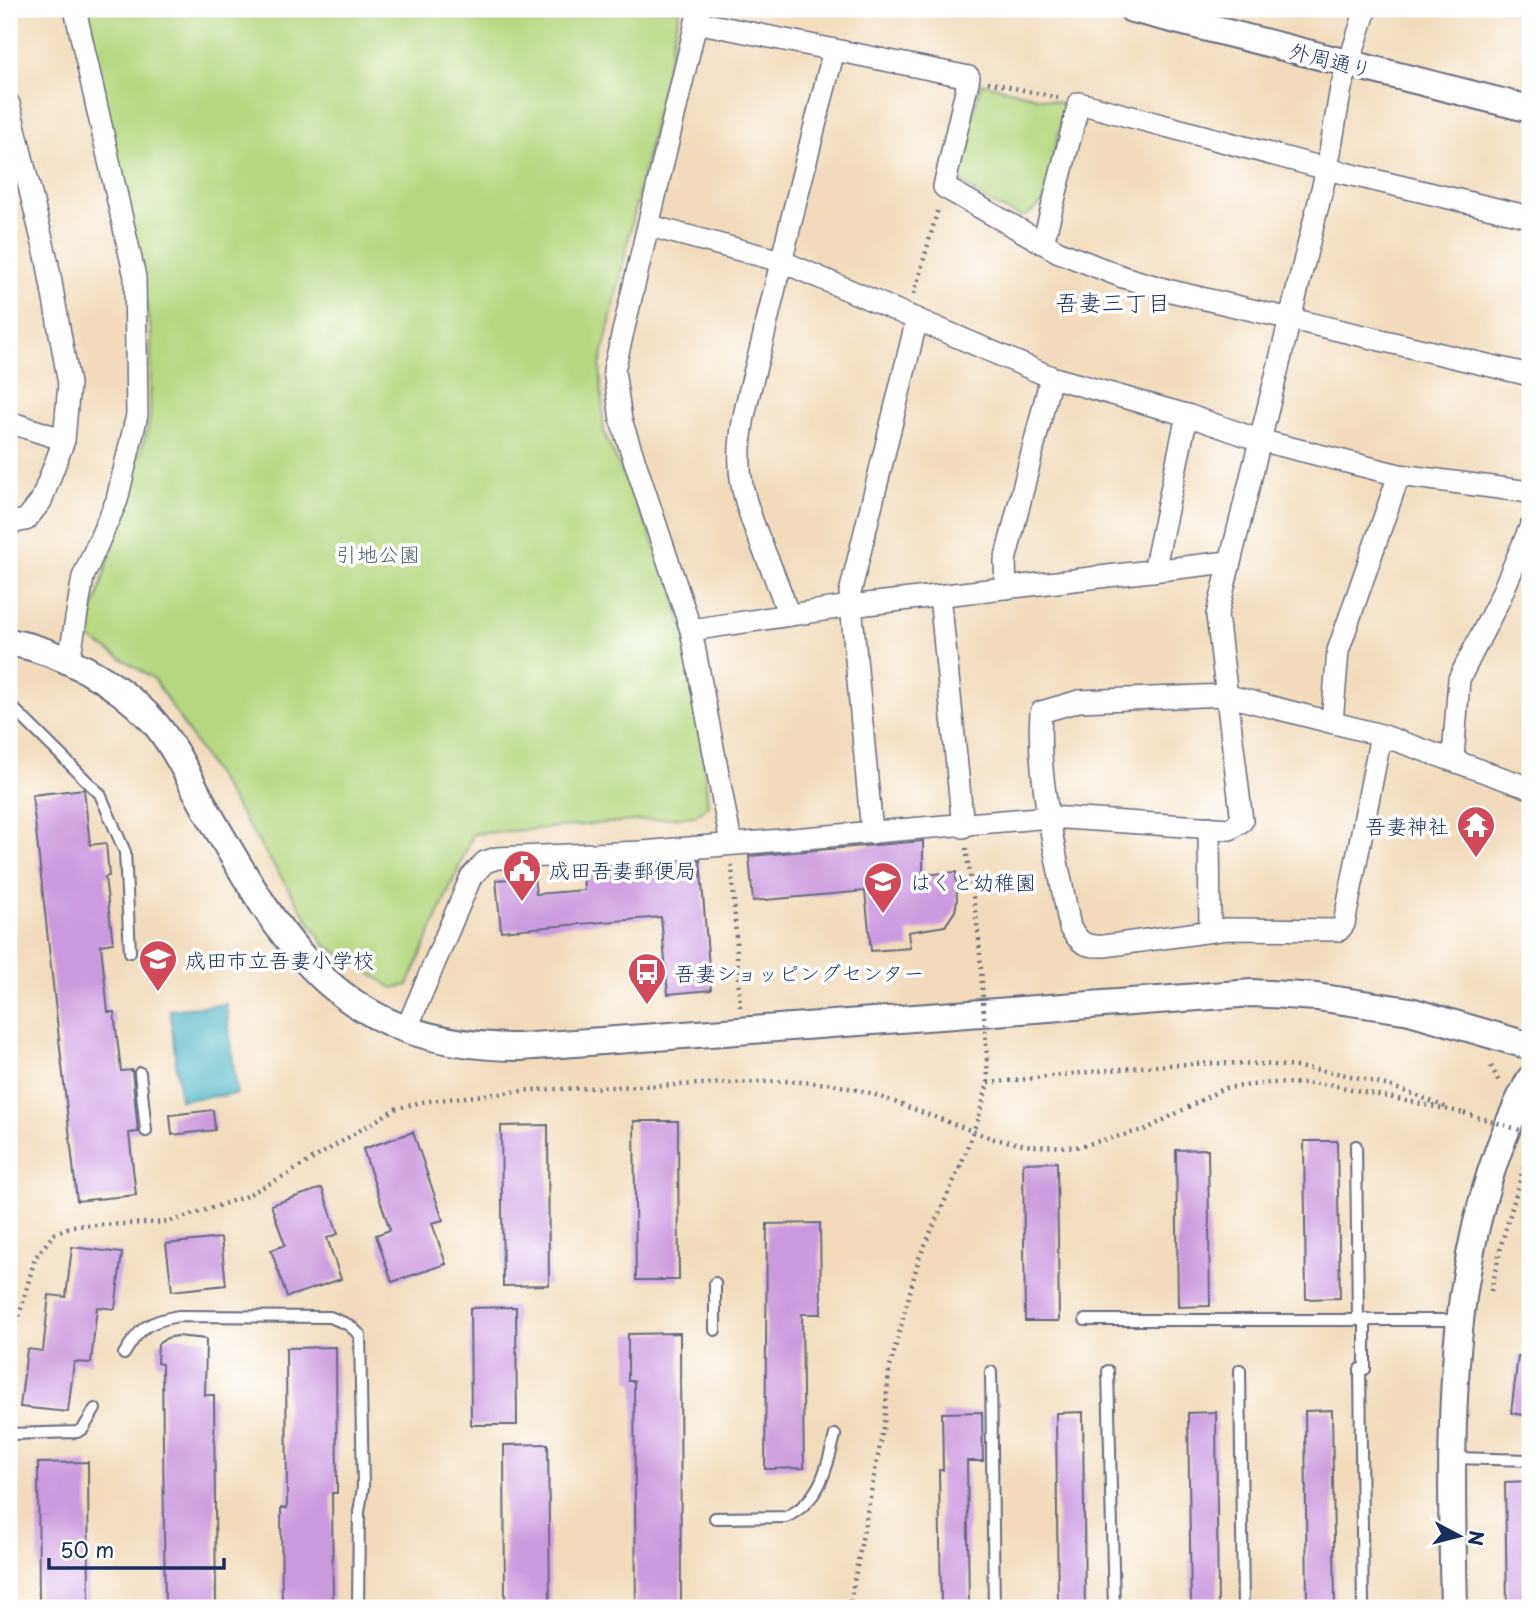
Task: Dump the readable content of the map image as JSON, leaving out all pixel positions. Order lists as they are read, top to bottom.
{
  "streets": {
    "street": ["外周通り"]
  },
  "districts": ["吾妻三丁目"],
  "parks": ["引地公園"],
  "places": {
    "temple": ["吾妻神社"],
    "public building": ["成田吾妻郵便局"],
    "school or university": ["はくと幼稚園", "成田市立吾妻小学校"],
    "bus stop": ["吾妻ショッピングセンター"]
  },
  "scale_bar": "50 m",
  "north": "right"
}
